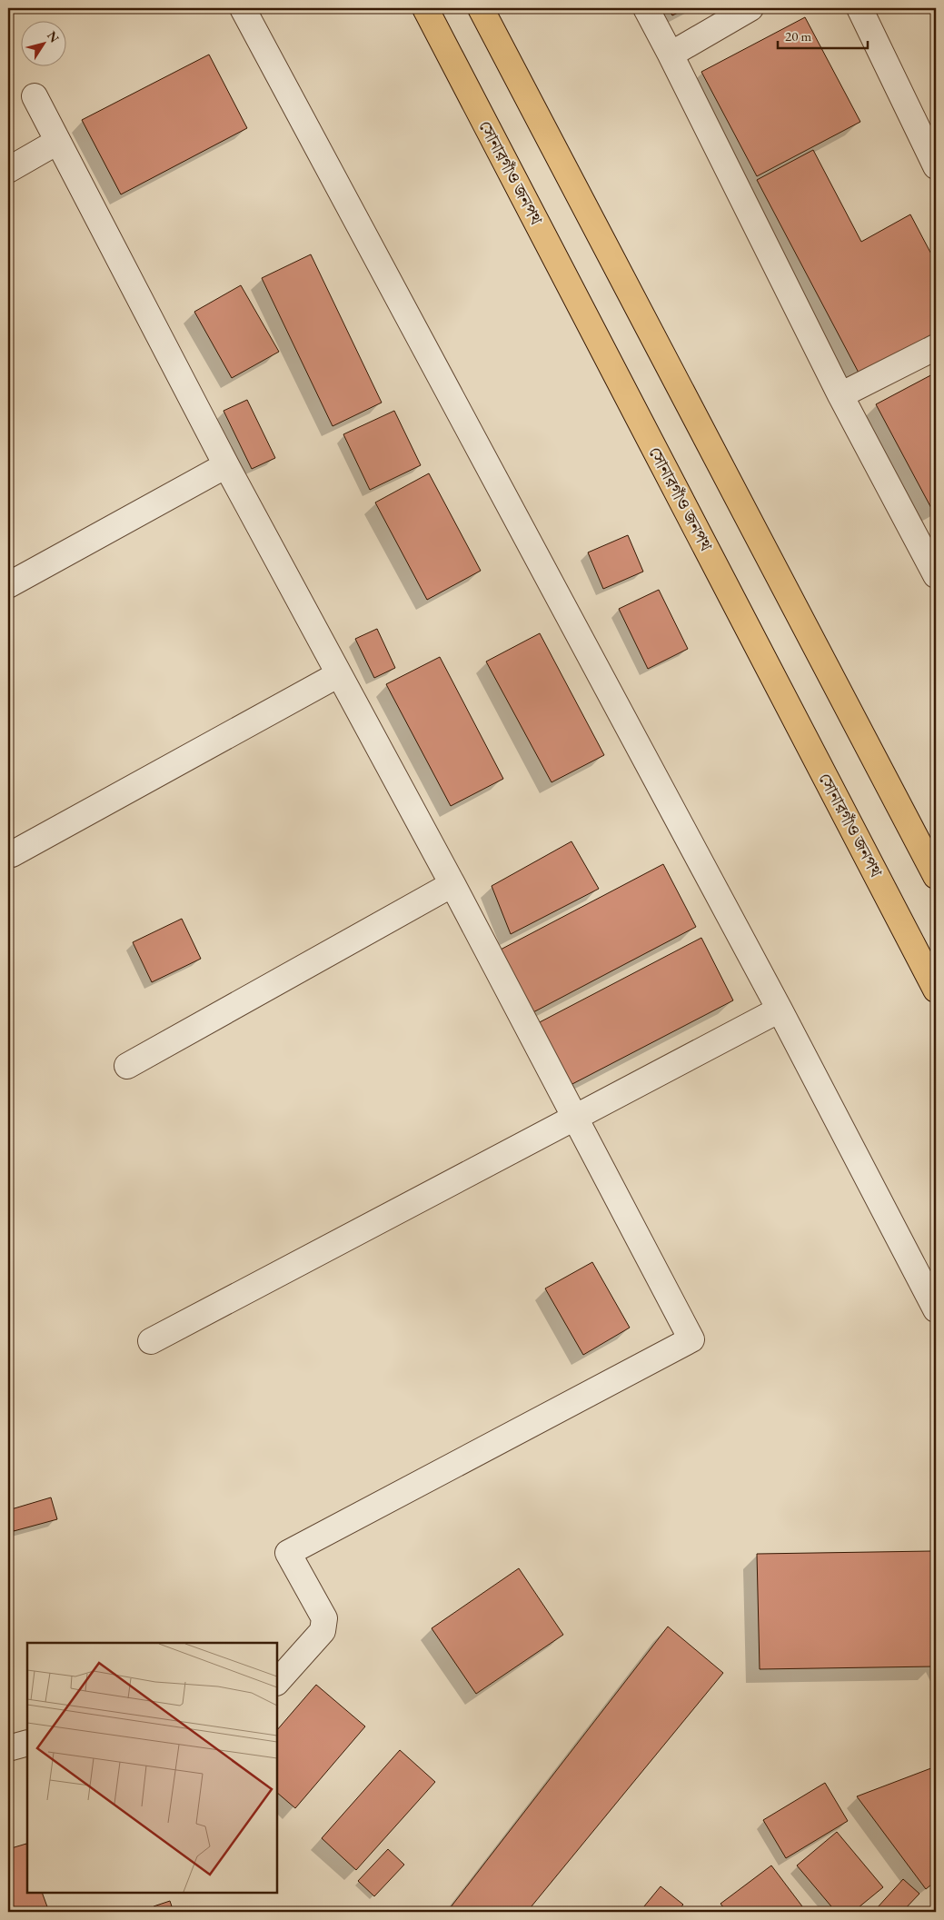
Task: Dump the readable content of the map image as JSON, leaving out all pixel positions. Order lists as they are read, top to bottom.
{
  "streets": {
    "main road": ["সোনারগাঁও জনপথ"]
  },
  "scale_bar": "20 m",
  "north": "top right"
}
